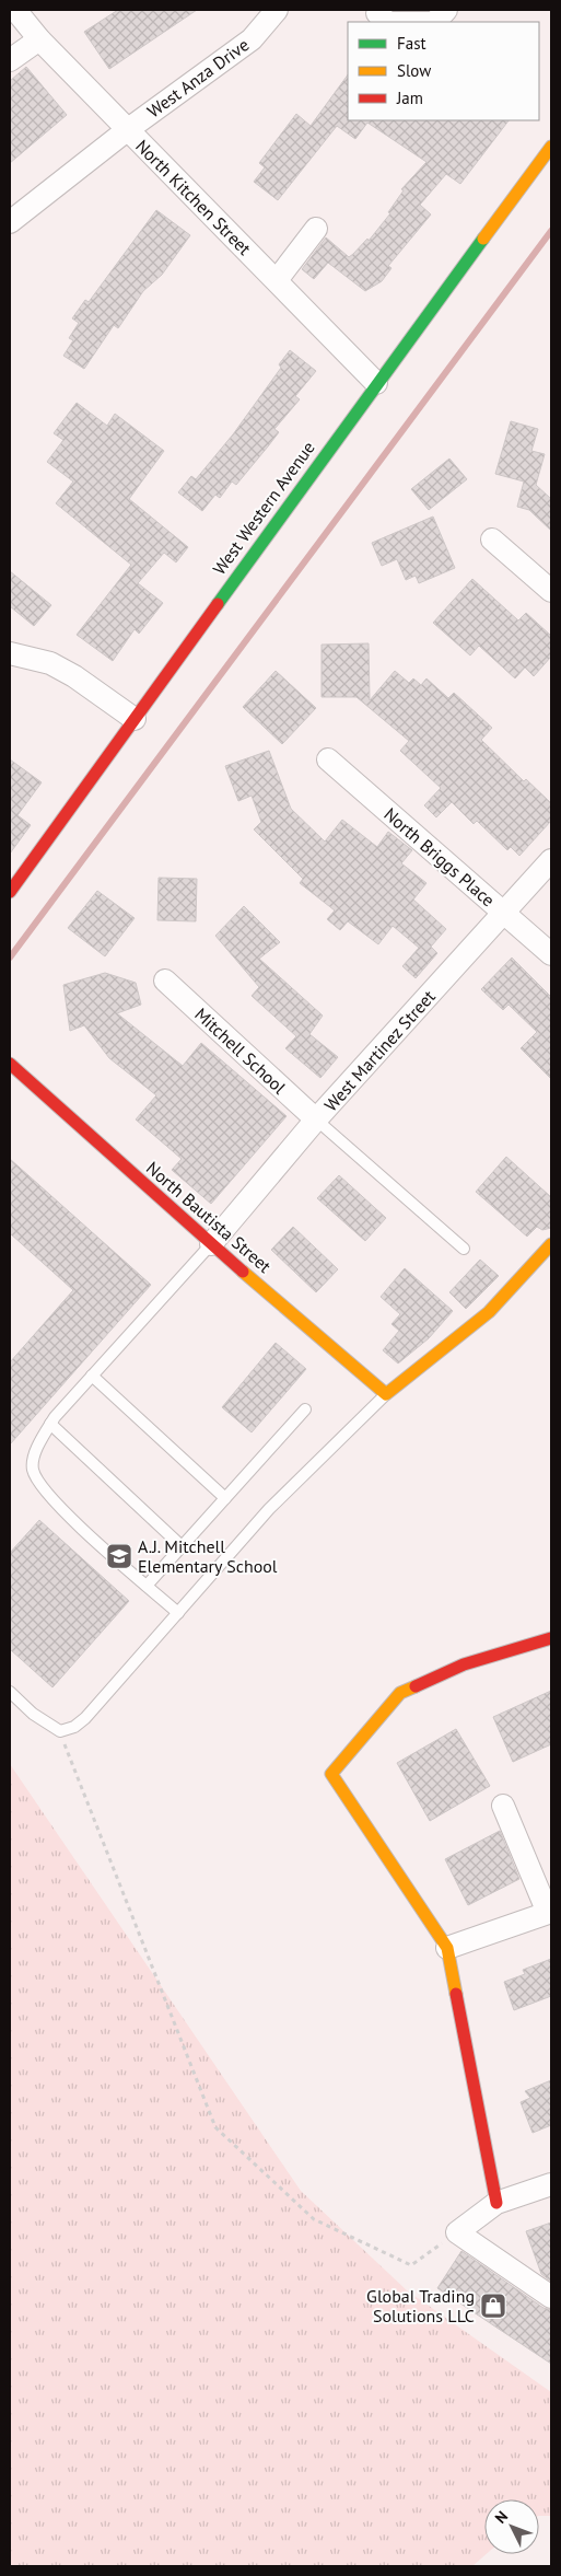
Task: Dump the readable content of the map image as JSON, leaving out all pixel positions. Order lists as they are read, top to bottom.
{
  "streets": {
    "street": [
      "West Anza Drive",
      "North Kitchen Street",
      "West Western Avenue",
      "North Briggs Place",
      "Mitchell School",
      "West Martinez Street",
      "North Bautista Street"
    ]
  },
  "crossings": [
    ["West Anza Drive", "North Kitchen Street"],
    ["North Kitchen Street", "West Western Avenue"],
    ["North Briggs Place", "West Martinez Street"],
    ["Mitchell School", "West Martinez Street"],
    ["West Martinez Street", "North Bautista Street"]
  ],
  "places": {
    "school or university": ["A.J. Mitchell Elementary School"],
    "shop": ["Global Trading Solutions LLC"]
  },
  "legend": ["Fast", "Slow", "Jam"],
  "north": "top left"
}
